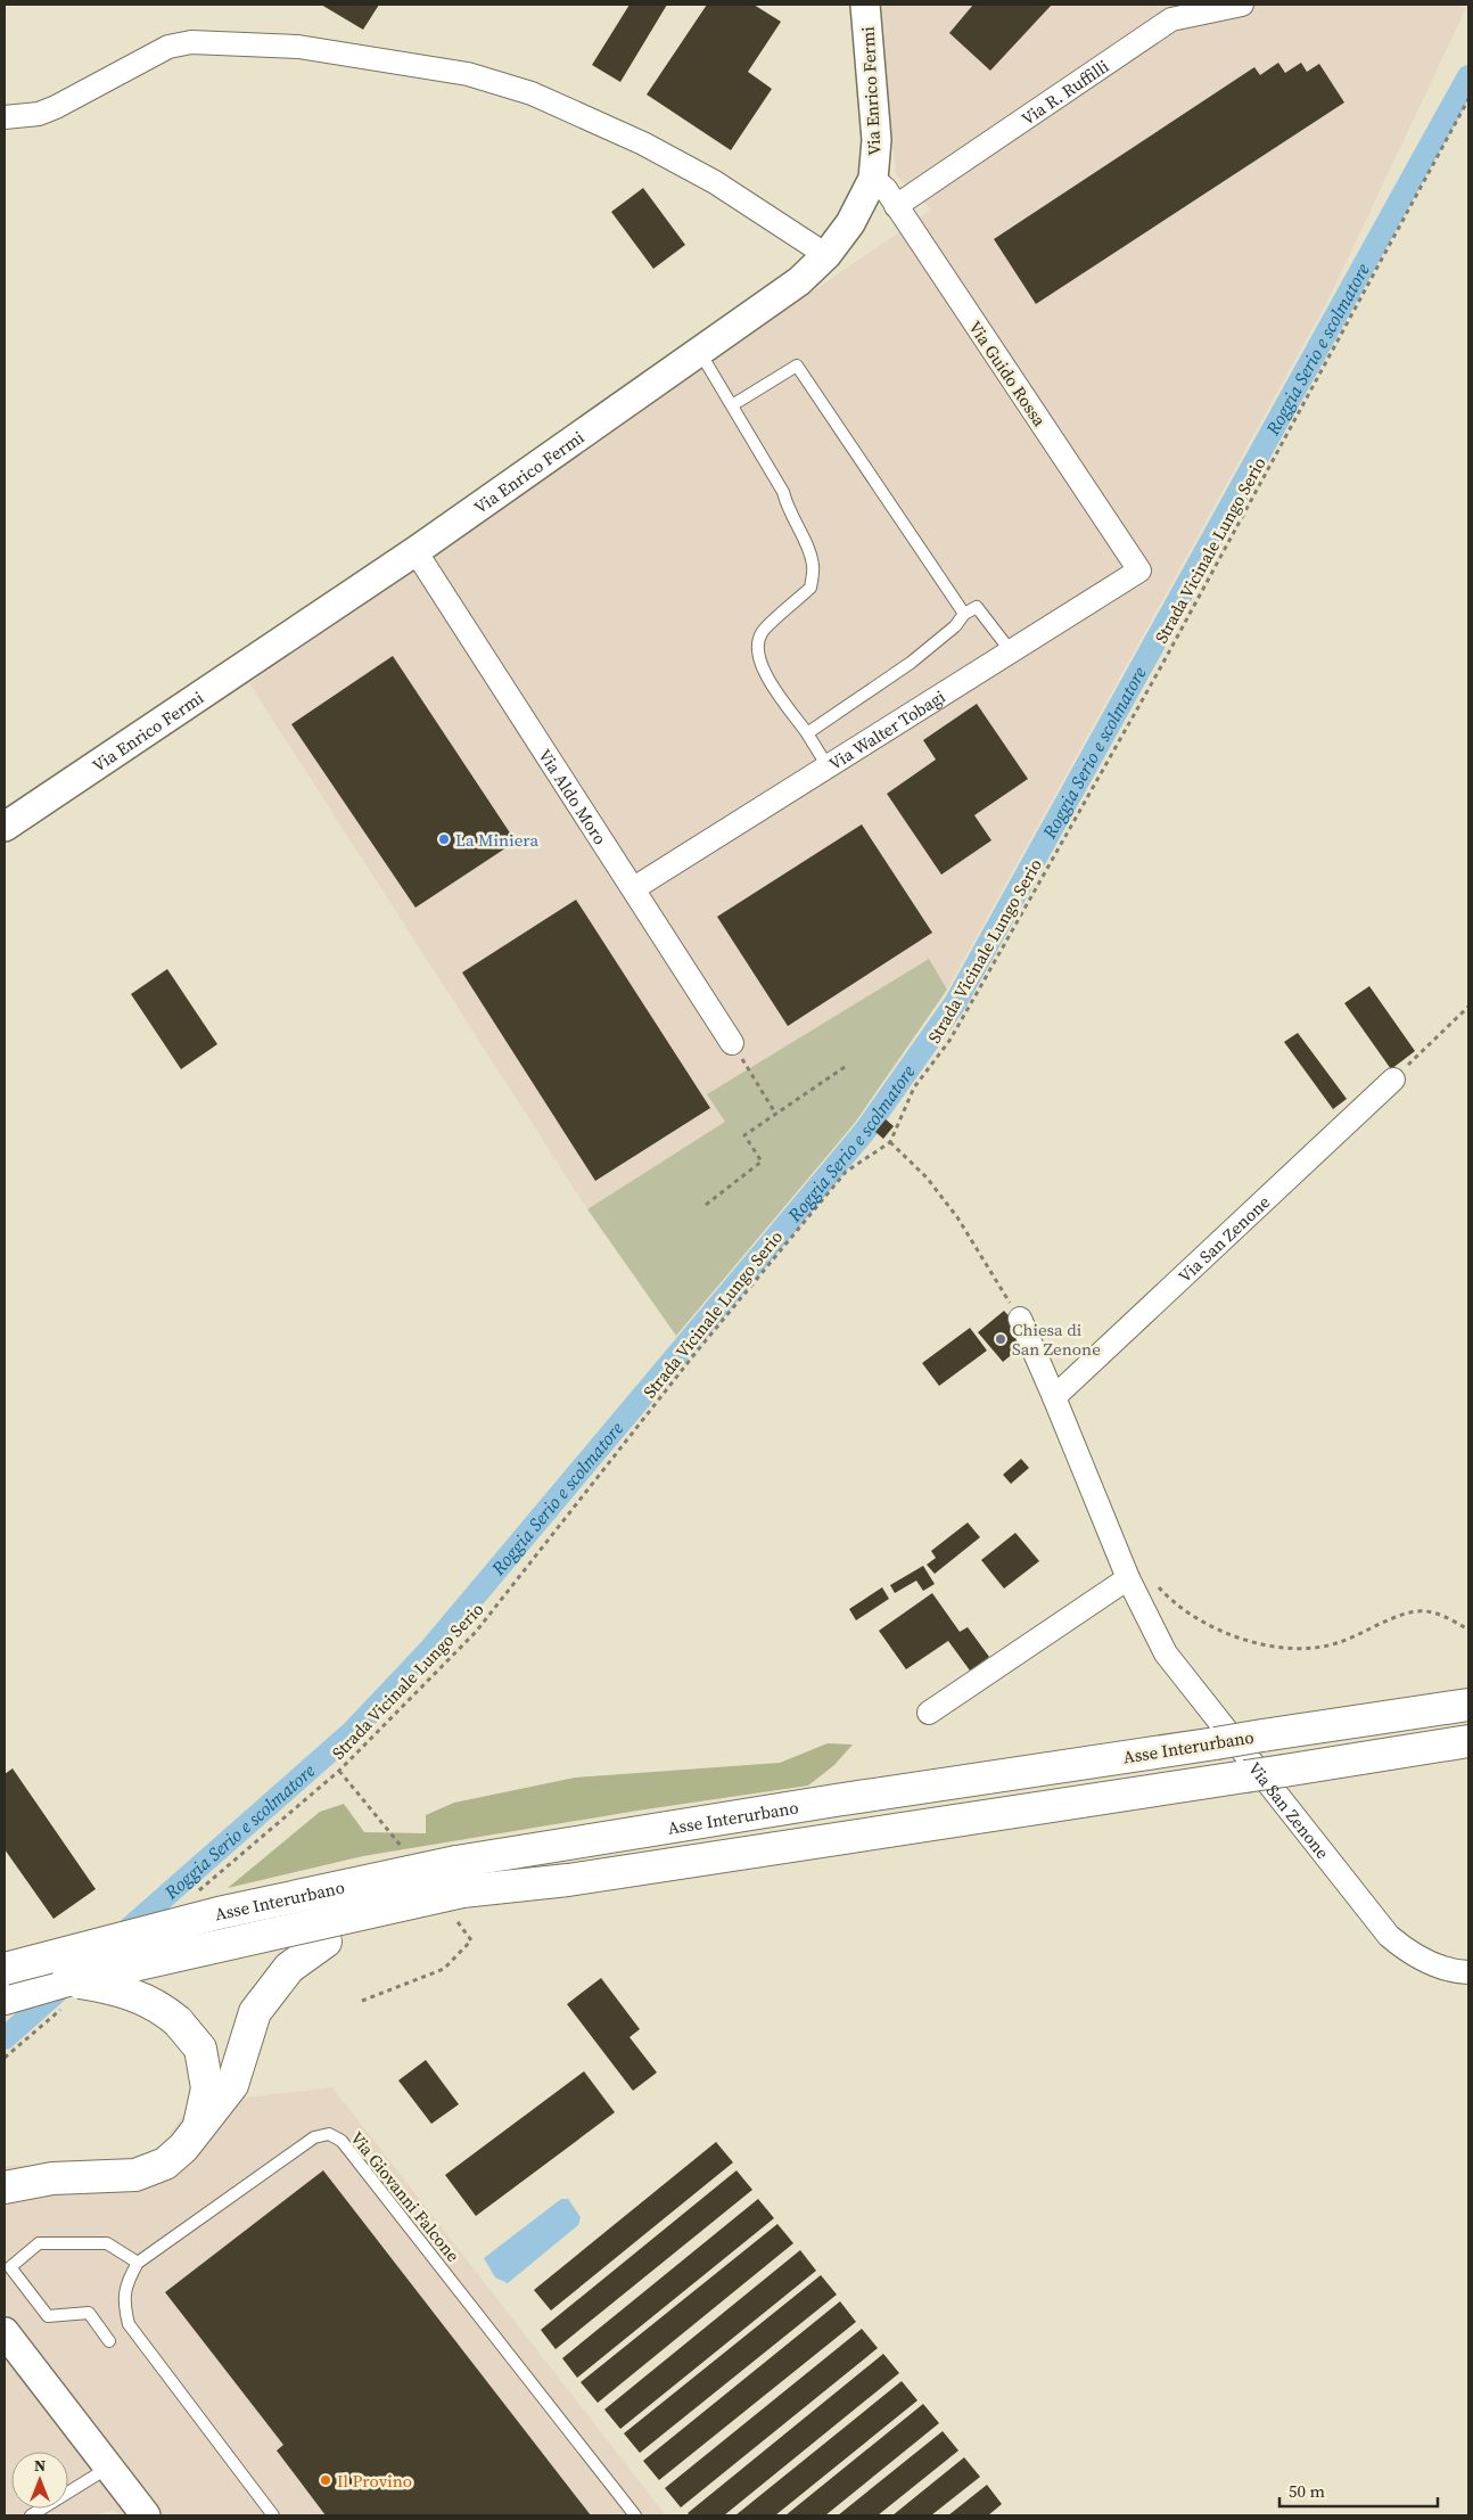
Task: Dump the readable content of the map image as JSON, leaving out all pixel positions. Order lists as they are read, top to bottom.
{
  "streets": {
    "highway": ["Asse Interurbano"],
    "street": [
      "Via Enrico Fermi",
      "Via R. Ruffilli",
      "Via Guido Rossa",
      "Via Walter Tobagi",
      "Via Aldo Moro",
      "Via San Zenone"
    ],
    "lane": ["Via Giovanni Falcone"],
    "path": ["Strada Vicinale Lungo Serio"]
  },
  "crossings": [
    ["Via Enrico Fermi", "Via Guido Rossa"],
    ["Via Enrico Fermi", "Via Aldo Moro"],
    ["Via R. Ruffilli", "Via Guido Rossa"],
    ["Via Guido Rossa", "Via Walter Tobagi"],
    ["Via Walter Tobagi", "Via Aldo Moro"]
  ],
  "water": ["Roggia Serio e scolmatore"],
  "places": ["La Miniera", "Chiesa di San Zenone", "Il Provino"],
  "scale_bar": "50 m",
  "north": "top"
}
